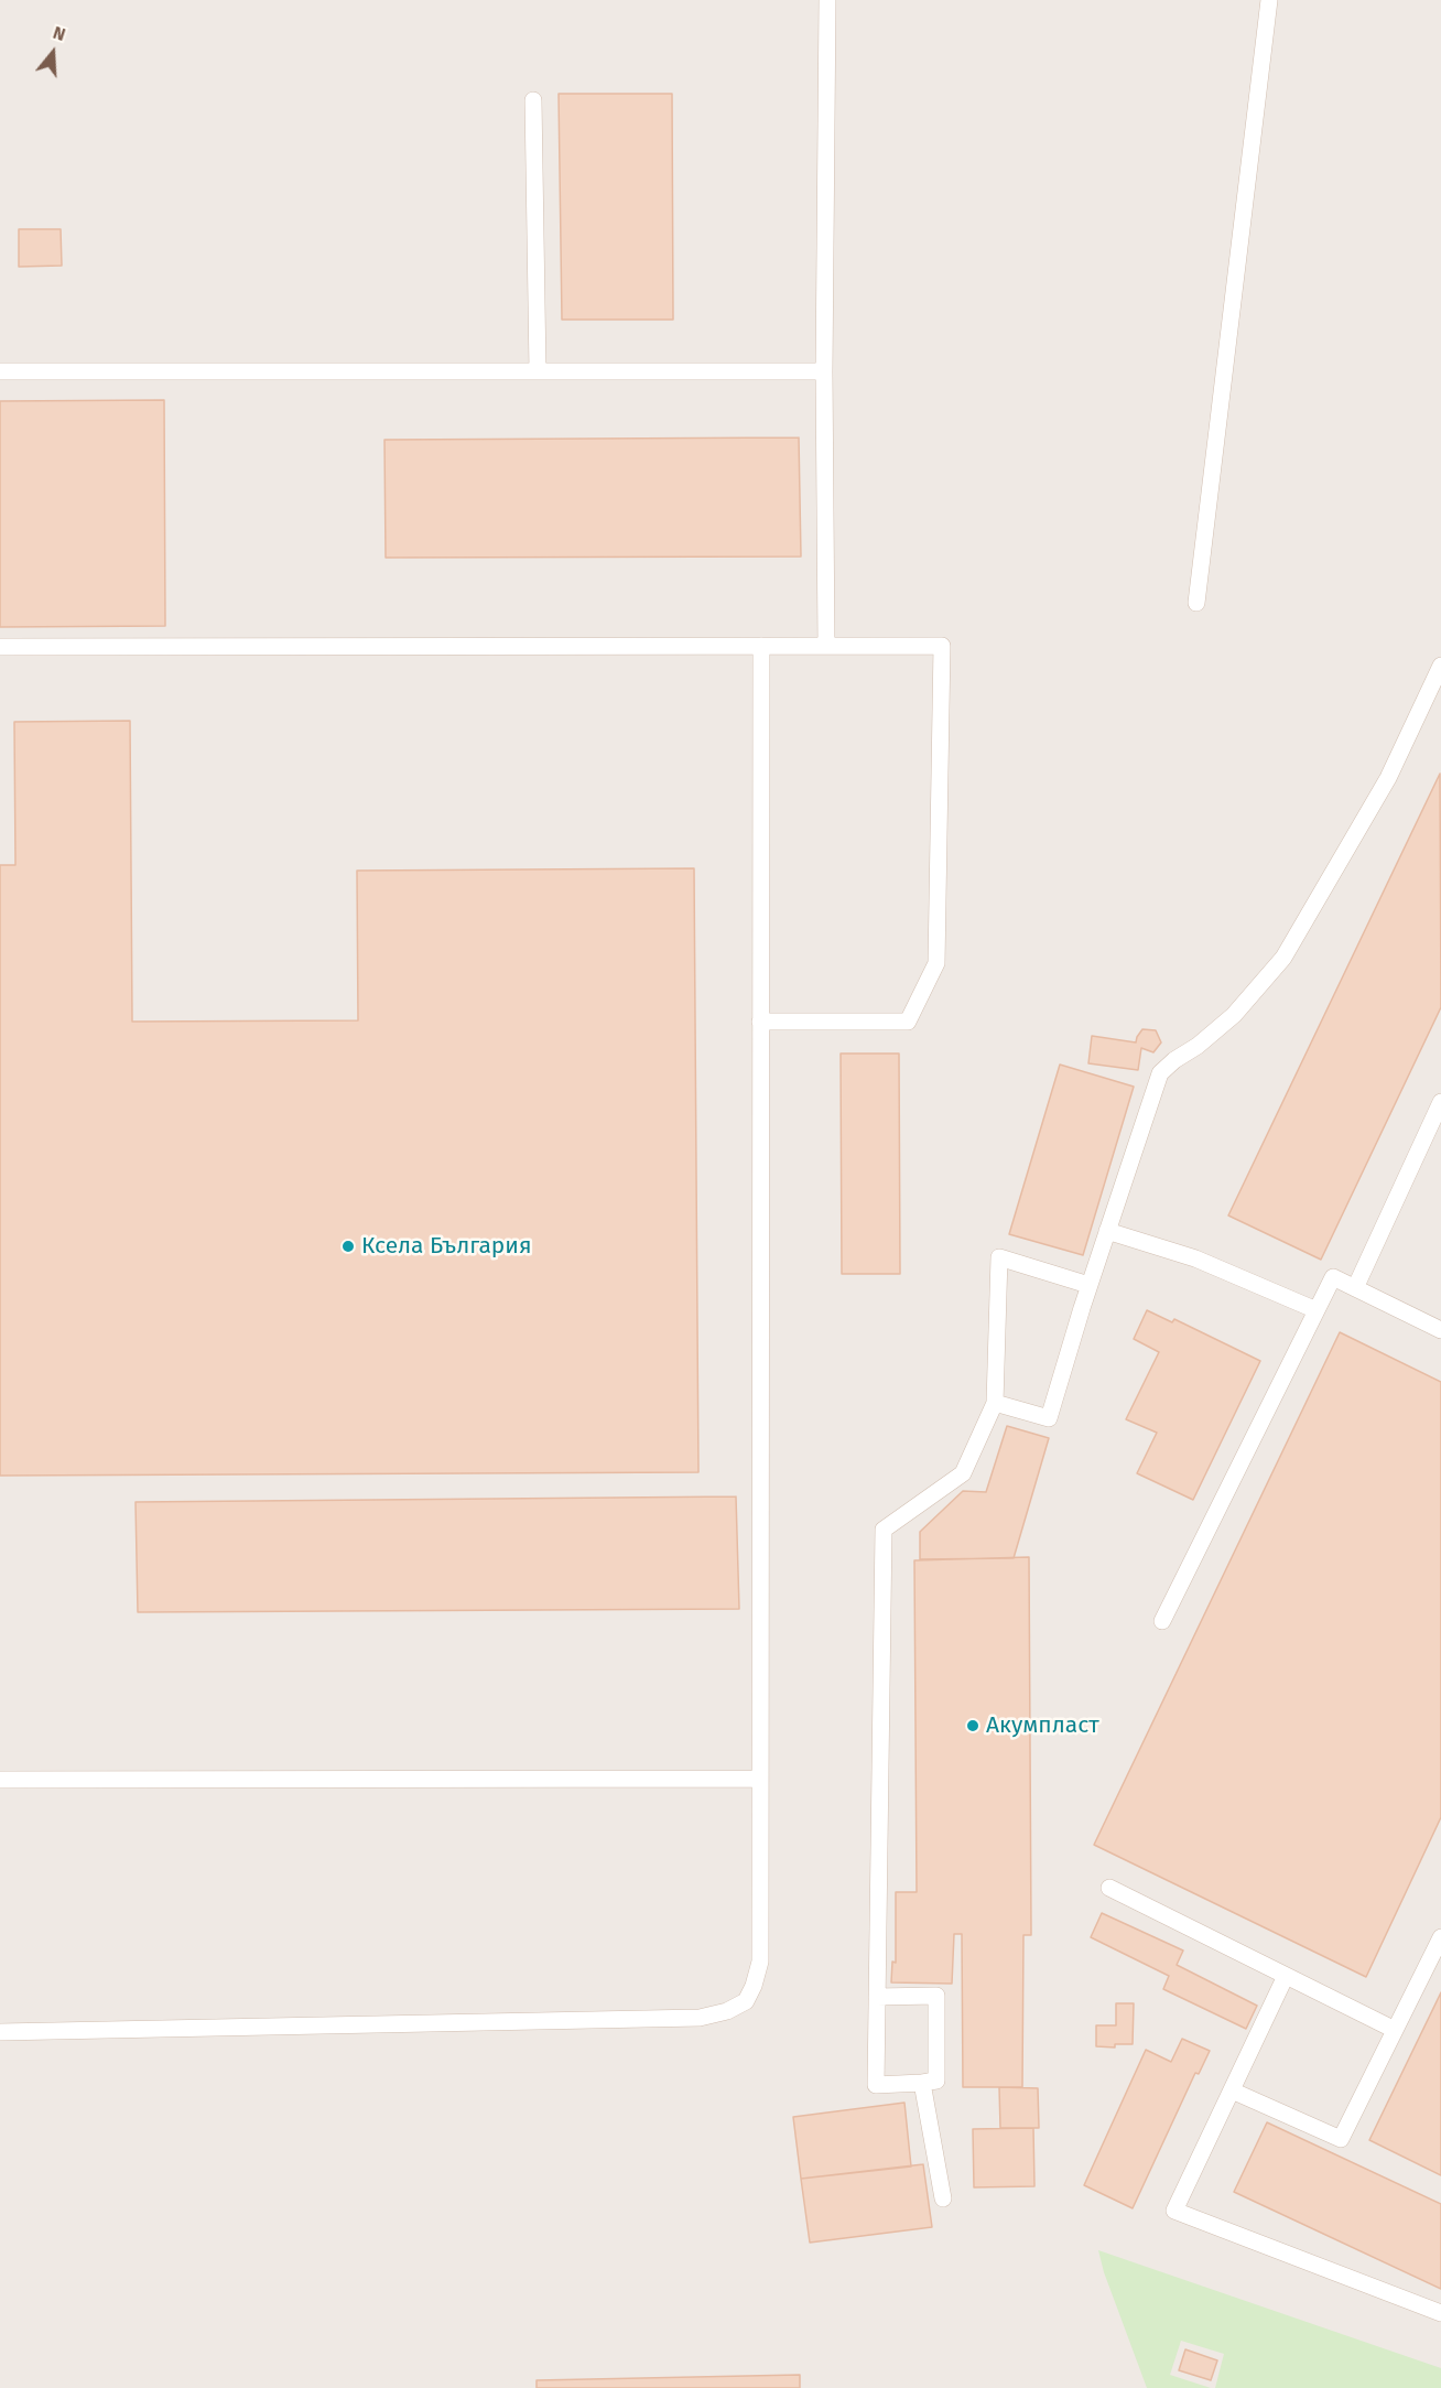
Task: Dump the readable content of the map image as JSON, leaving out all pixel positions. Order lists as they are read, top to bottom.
{
  "places": ["Ксела България", "Акумпласт"],
  "north": "top"
}
